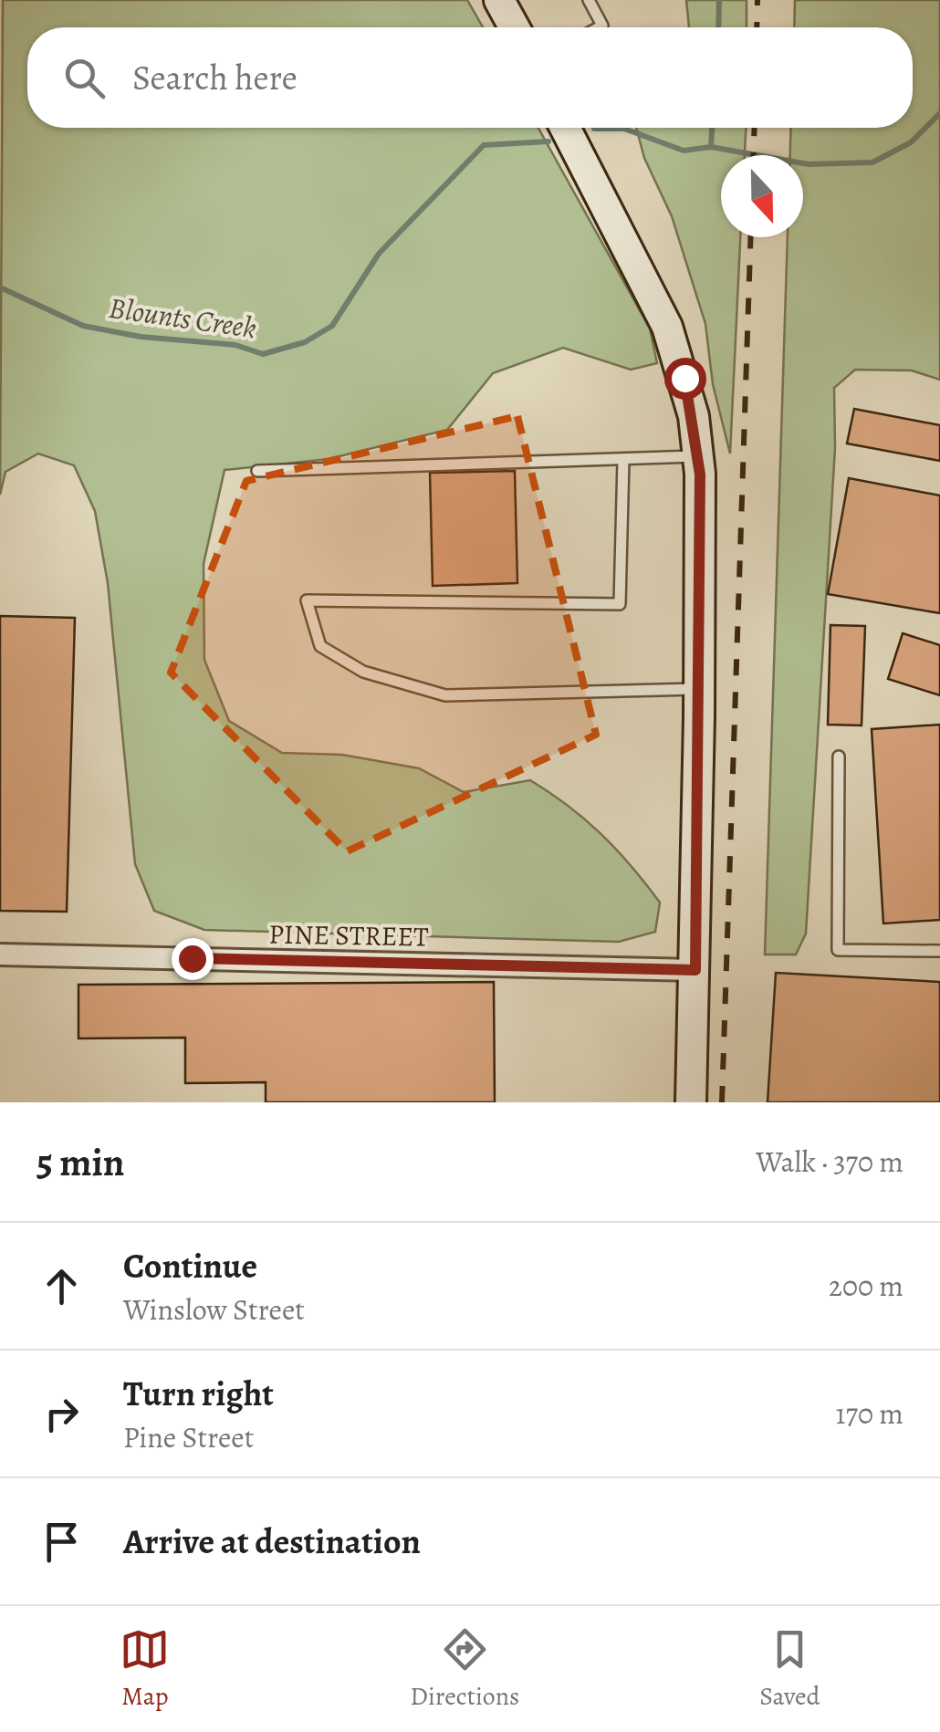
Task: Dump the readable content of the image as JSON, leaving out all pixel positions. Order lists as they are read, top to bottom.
{
  "streets": {
    "street": ["PINE STREET"]
  },
  "water": ["Blounts Creek"],
  "north": "bottom",
  "page": {
    "search": "Search here",
    "heading": ["5 min", "Walk · 370 m"],
    "list": [
      ["Continue", "Winslow Street", "200 m"],
      ["Turn right", "Pine Street", "170 m"],
      "Arrive at destination"
    ],
    "nav": ["Map", "Directions", "Saved"]
  }
}
